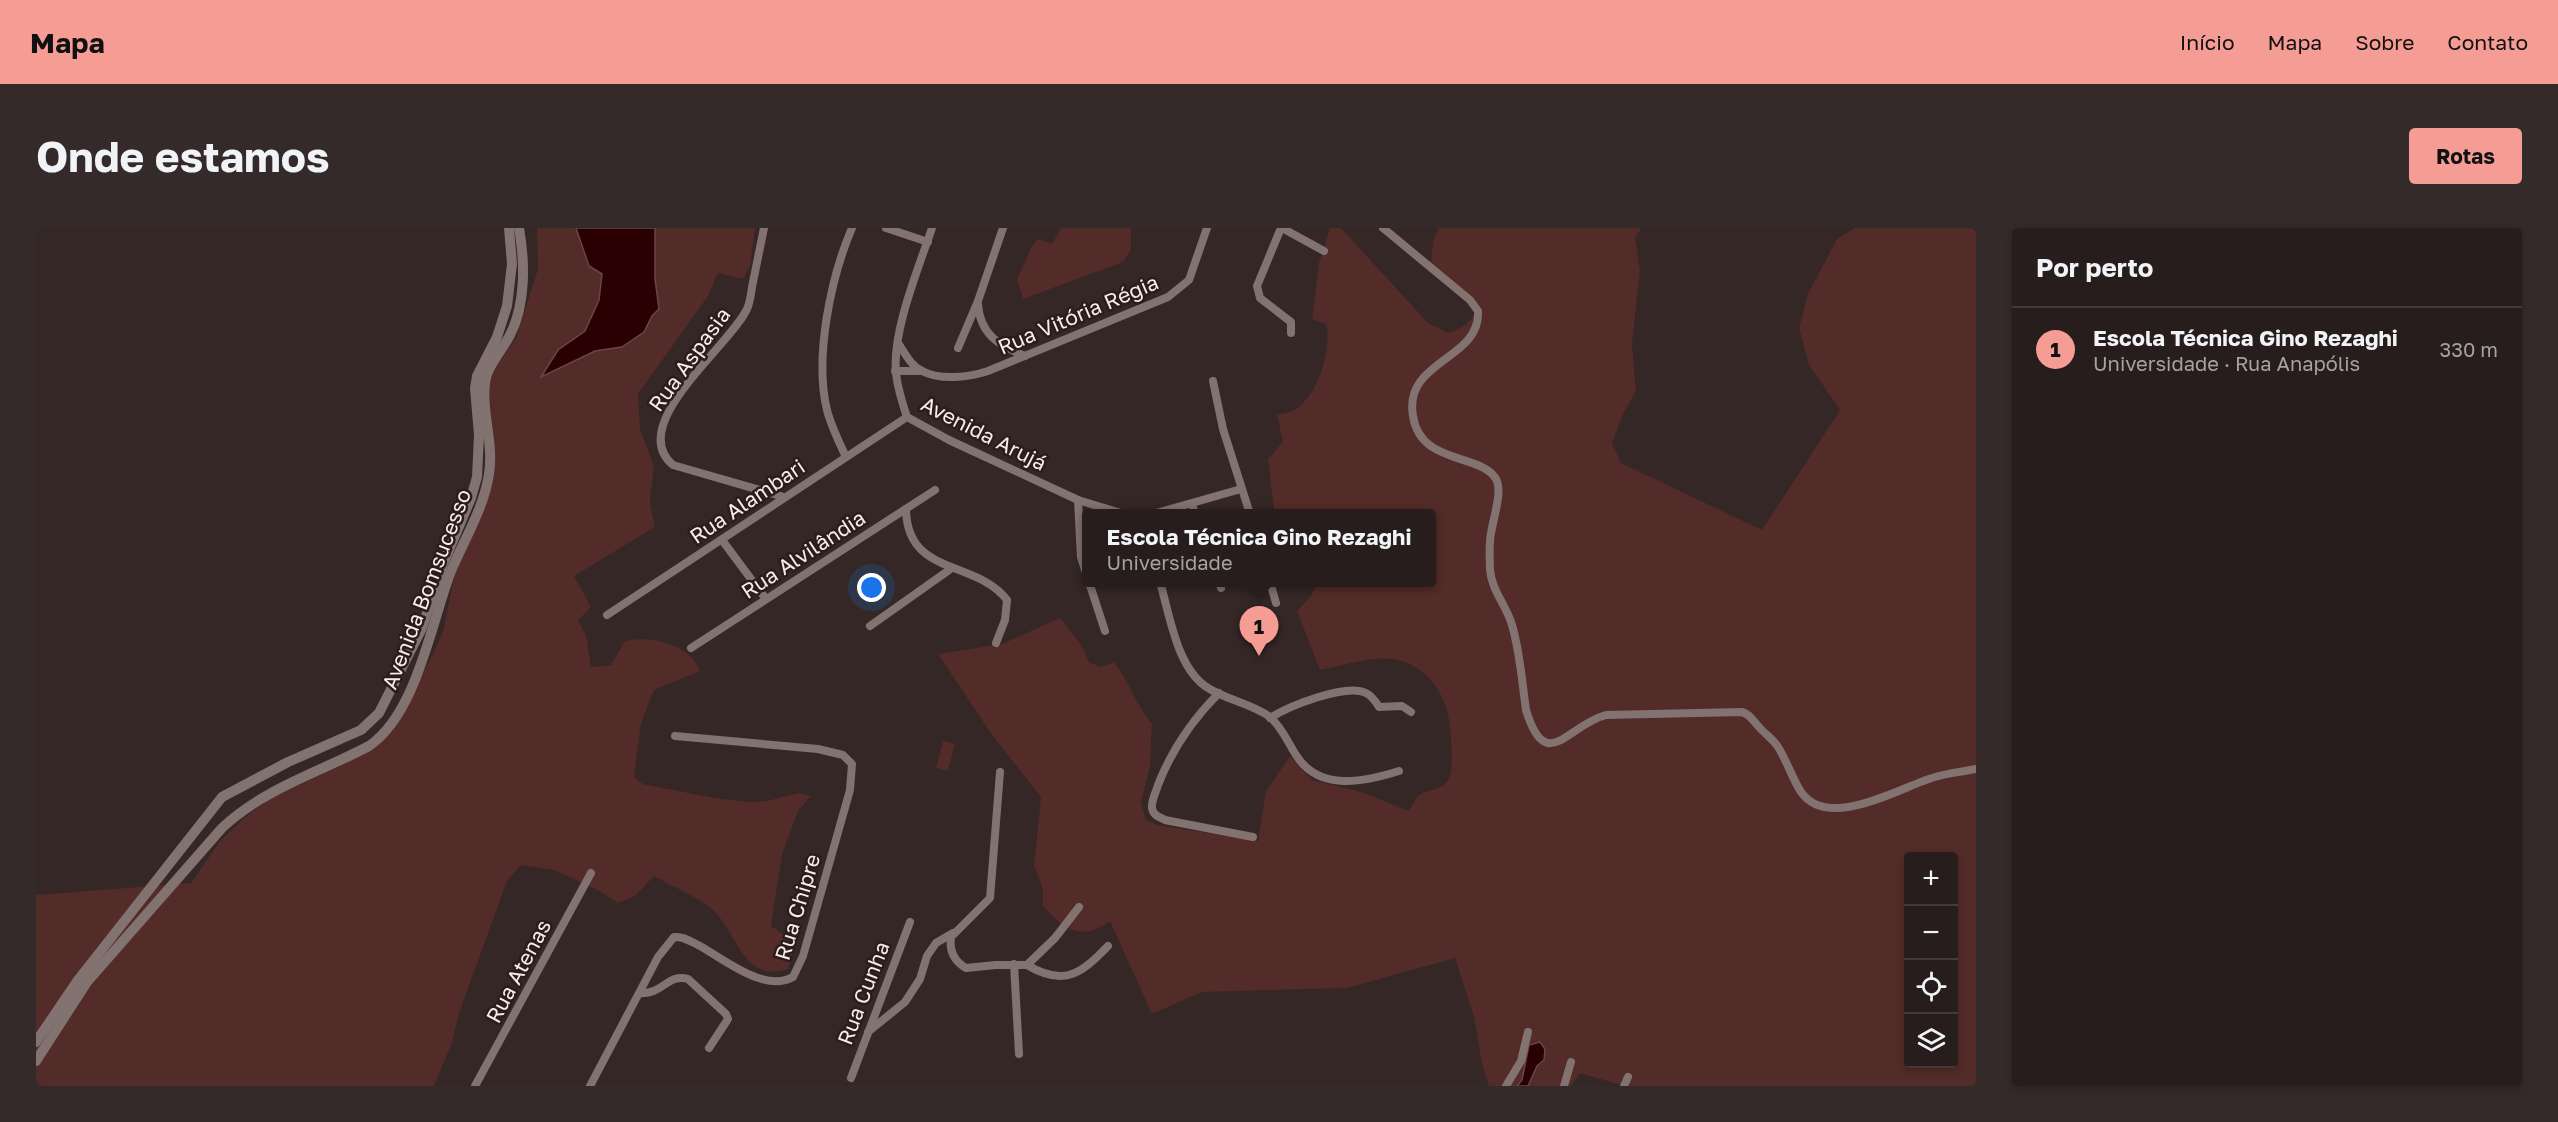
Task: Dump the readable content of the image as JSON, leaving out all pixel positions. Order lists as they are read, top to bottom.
{
  "streets": {
    "street": [
      "Rua Vitória Régia",
      "Rua Aspasia",
      "Avenida Arujá",
      "Rua Alambari",
      "Rua Alvilândia",
      "Avenida Bomsucesso",
      "Rua Chipre",
      "Rua Atenas",
      "Rua Cunha"
    ]
  },
  "crossings": [
    ["Rua Vitória Régia", "Avenida Arujá"],
    ["Rua Aspasia", "Rua Alambari"],
    ["Avenida Arujá", "Rua Alambari"]
  ],
  "page": {
    "header": "Mapa",
    "nav": [
      "Início",
      "Mapa",
      "Sobre",
      "Contato"
    ],
    "buttons": "Rotas",
    "title": "Onde estamos",
    "heading": "Por perto",
    "list": [
      {
        "mark": "1",
        "name": "Escola Técnica Gino Rezaghi",
        "note": "Universidade · Rua Anapólis",
        "value": "330 m"
      }
    ],
    "popup": ["Escola Técnica Gino Rezaghi", "Universidade"],
    "pins": "1",
    "map_buttons": ["+", "−"]
  }
}
